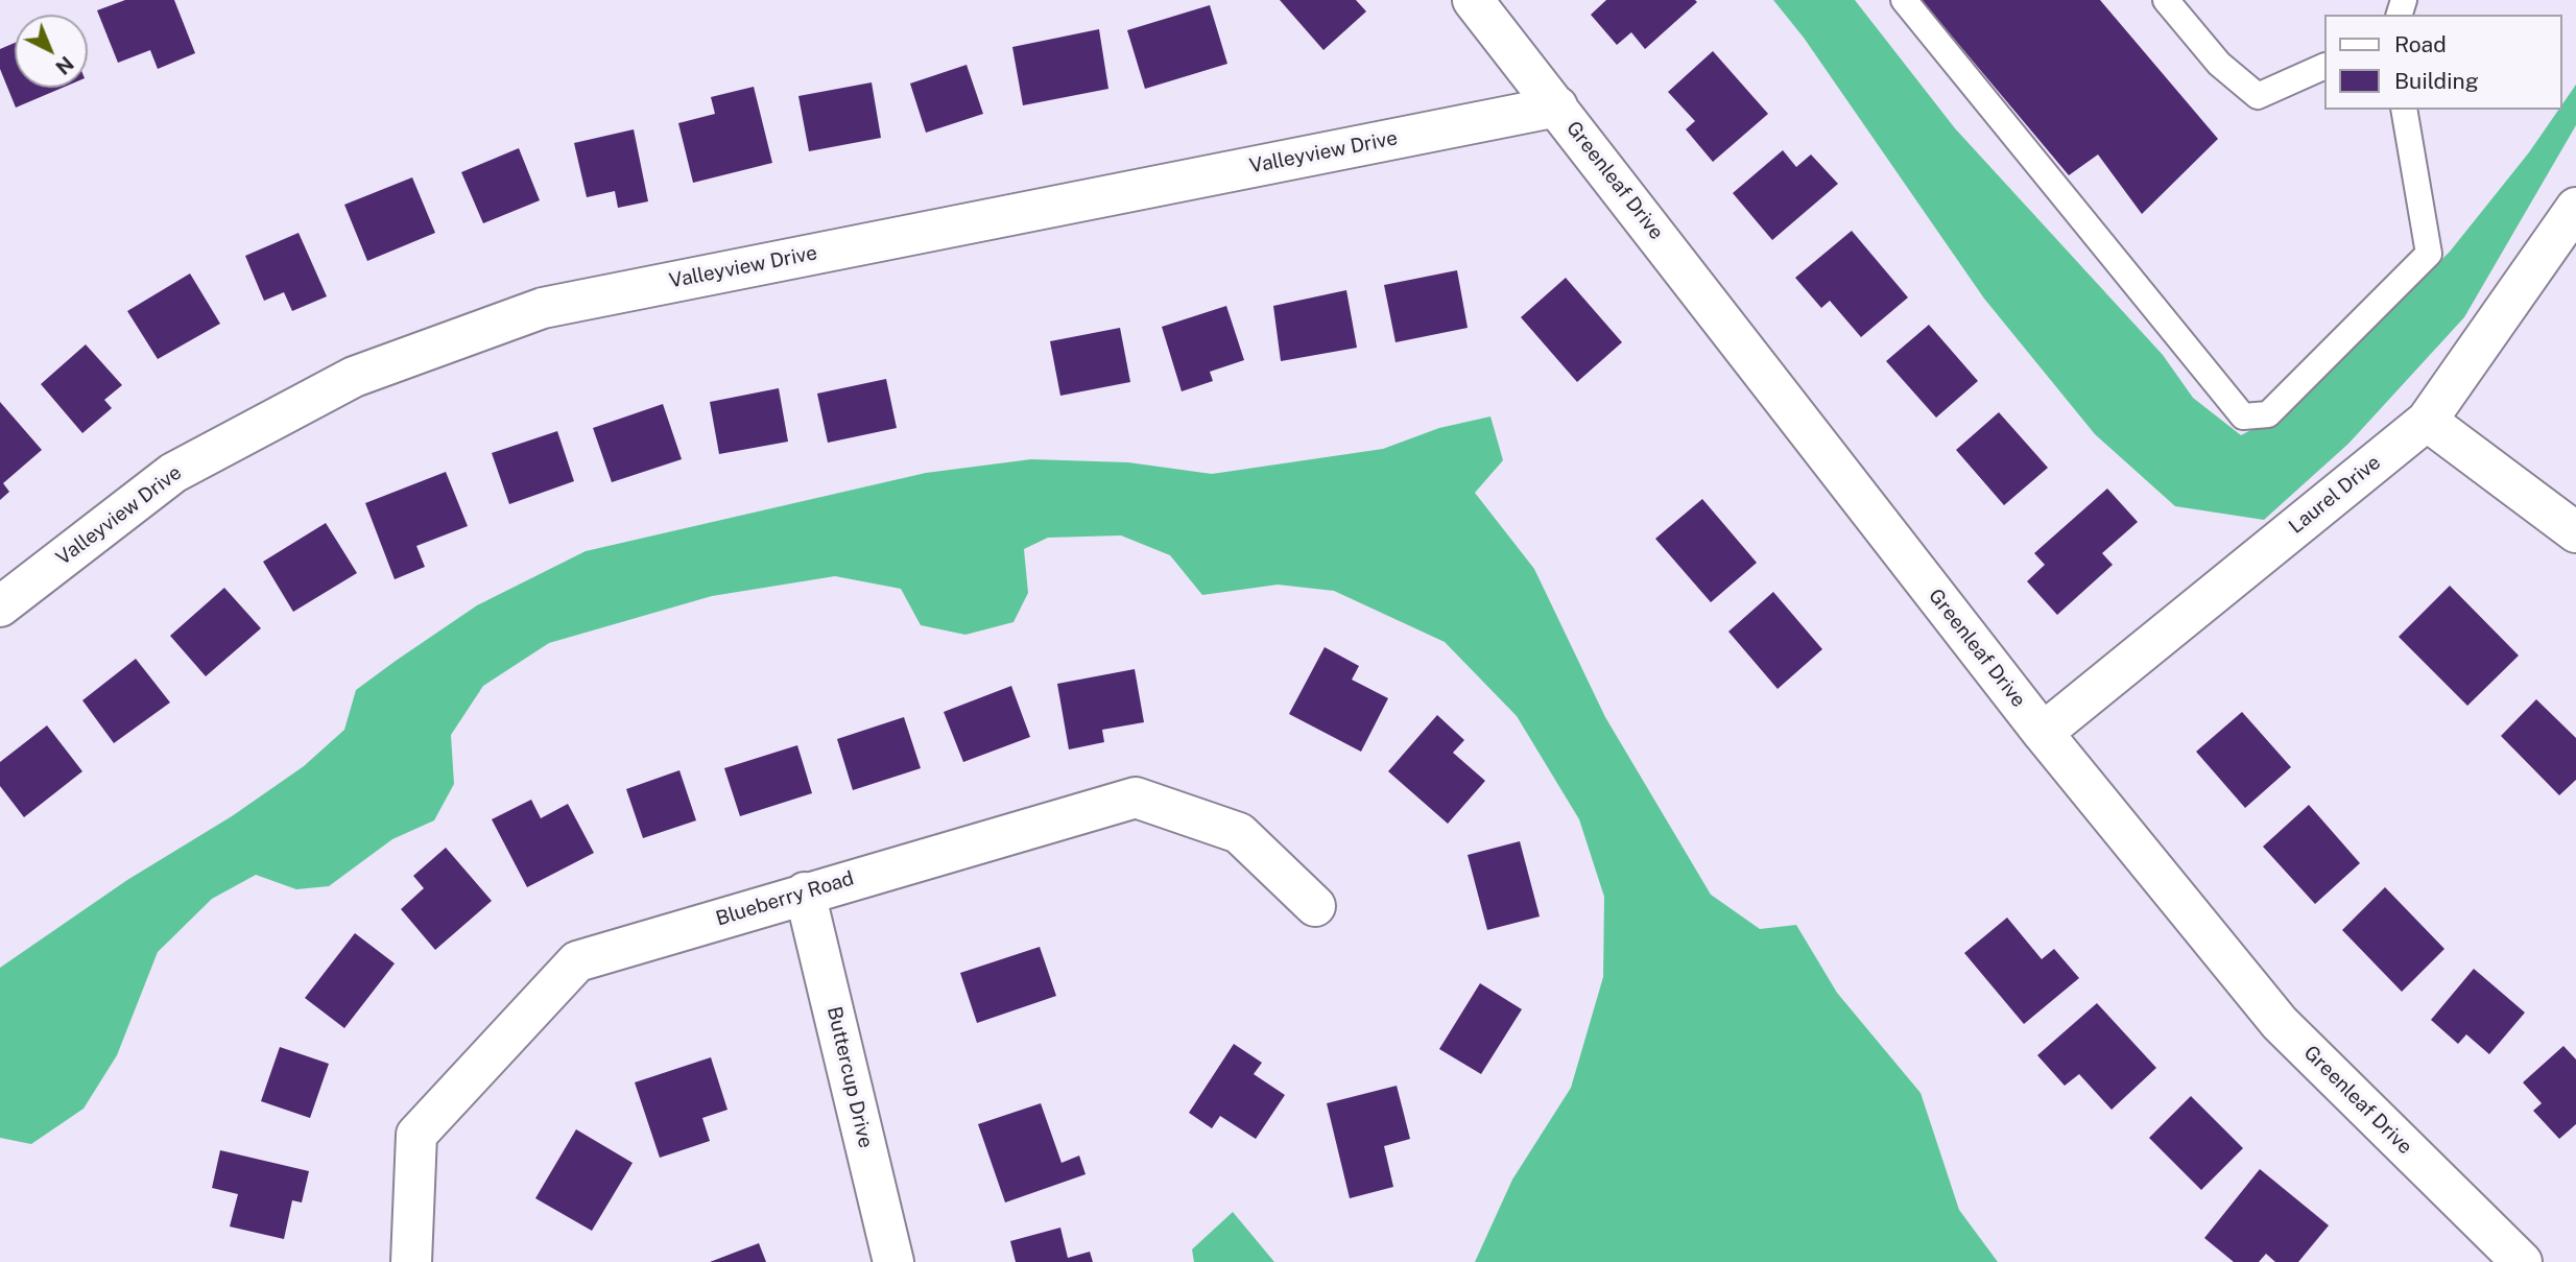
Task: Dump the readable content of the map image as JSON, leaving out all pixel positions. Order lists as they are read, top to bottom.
{
  "streets": {
    "street": [
      "Valleyview Drive",
      "Greenleaf Drive",
      "Laurel Drive",
      "Blueberry Road",
      "Buttercup Drive"
    ]
  },
  "crossings": [
    ["Valleyview Drive", "Greenleaf Drive"],
    ["Greenleaf Drive", "Laurel Drive"],
    ["Blueberry Road", "Buttercup Drive"]
  ],
  "legend": ["Road", "Building"],
  "north": "bottom right"
}
